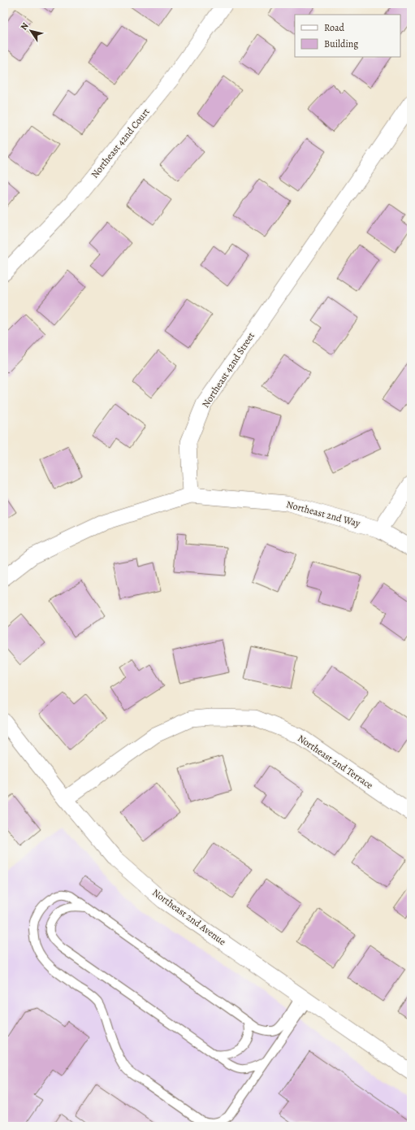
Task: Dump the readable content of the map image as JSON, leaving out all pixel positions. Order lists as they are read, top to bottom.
{
  "streets": {
    "street": [
      "Northeast 42nd Court",
      "Northeast 42nd Street",
      "Northeast 2nd Way",
      "Northeast 2nd Terrace",
      "Northeast 2nd Avenue"
    ]
  },
  "crossings": [
    ["Northeast 42nd Street", "Northeast 2nd Way"],
    ["Northeast 2nd Terrace", "Northeast 2nd Avenue"]
  ],
  "legend": ["Road", "Building"],
  "north": "top left"
}
